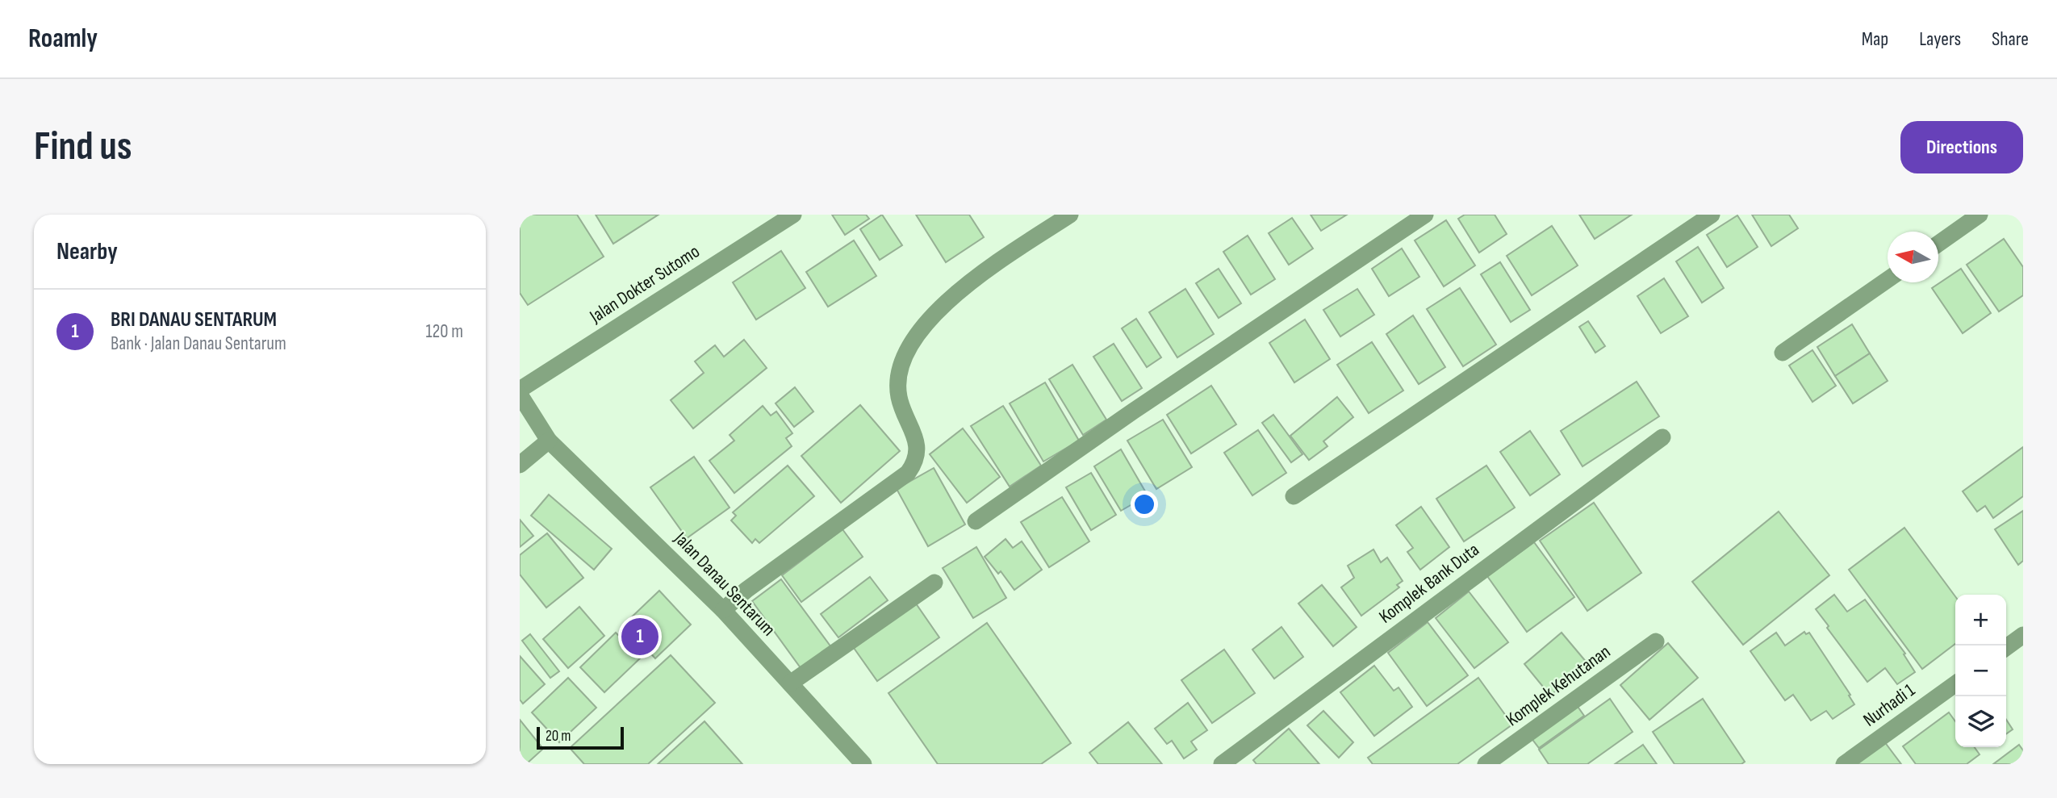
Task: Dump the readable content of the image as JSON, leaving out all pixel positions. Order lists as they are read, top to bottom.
{
  "streets": {
    "street": [
      "Jalan Dokter Sutomo",
      "Komplek Bank Duta",
      "Jalan Danau Sentarum",
      "Komplek Kehutanan",
      "Nurhadi 1"
    ]
  },
  "scale_bar": "20 m",
  "north": "left",
  "page": {
    "header": "Roamly",
    "nav": ["Map", "Layers", "Share"],
    "buttons": "Directions",
    "title": "Find us",
    "heading": "Nearby",
    "list": [
      {
        "mark": "1",
        "name": "BRI DANAU SENTARUM",
        "note": "Bank · Jalan Danau Sentarum",
        "value": "120 m"
      }
    ],
    "map_buttons": ["+", "−"],
    "pins": "1",
    "scale": "20 m"
  }
}
